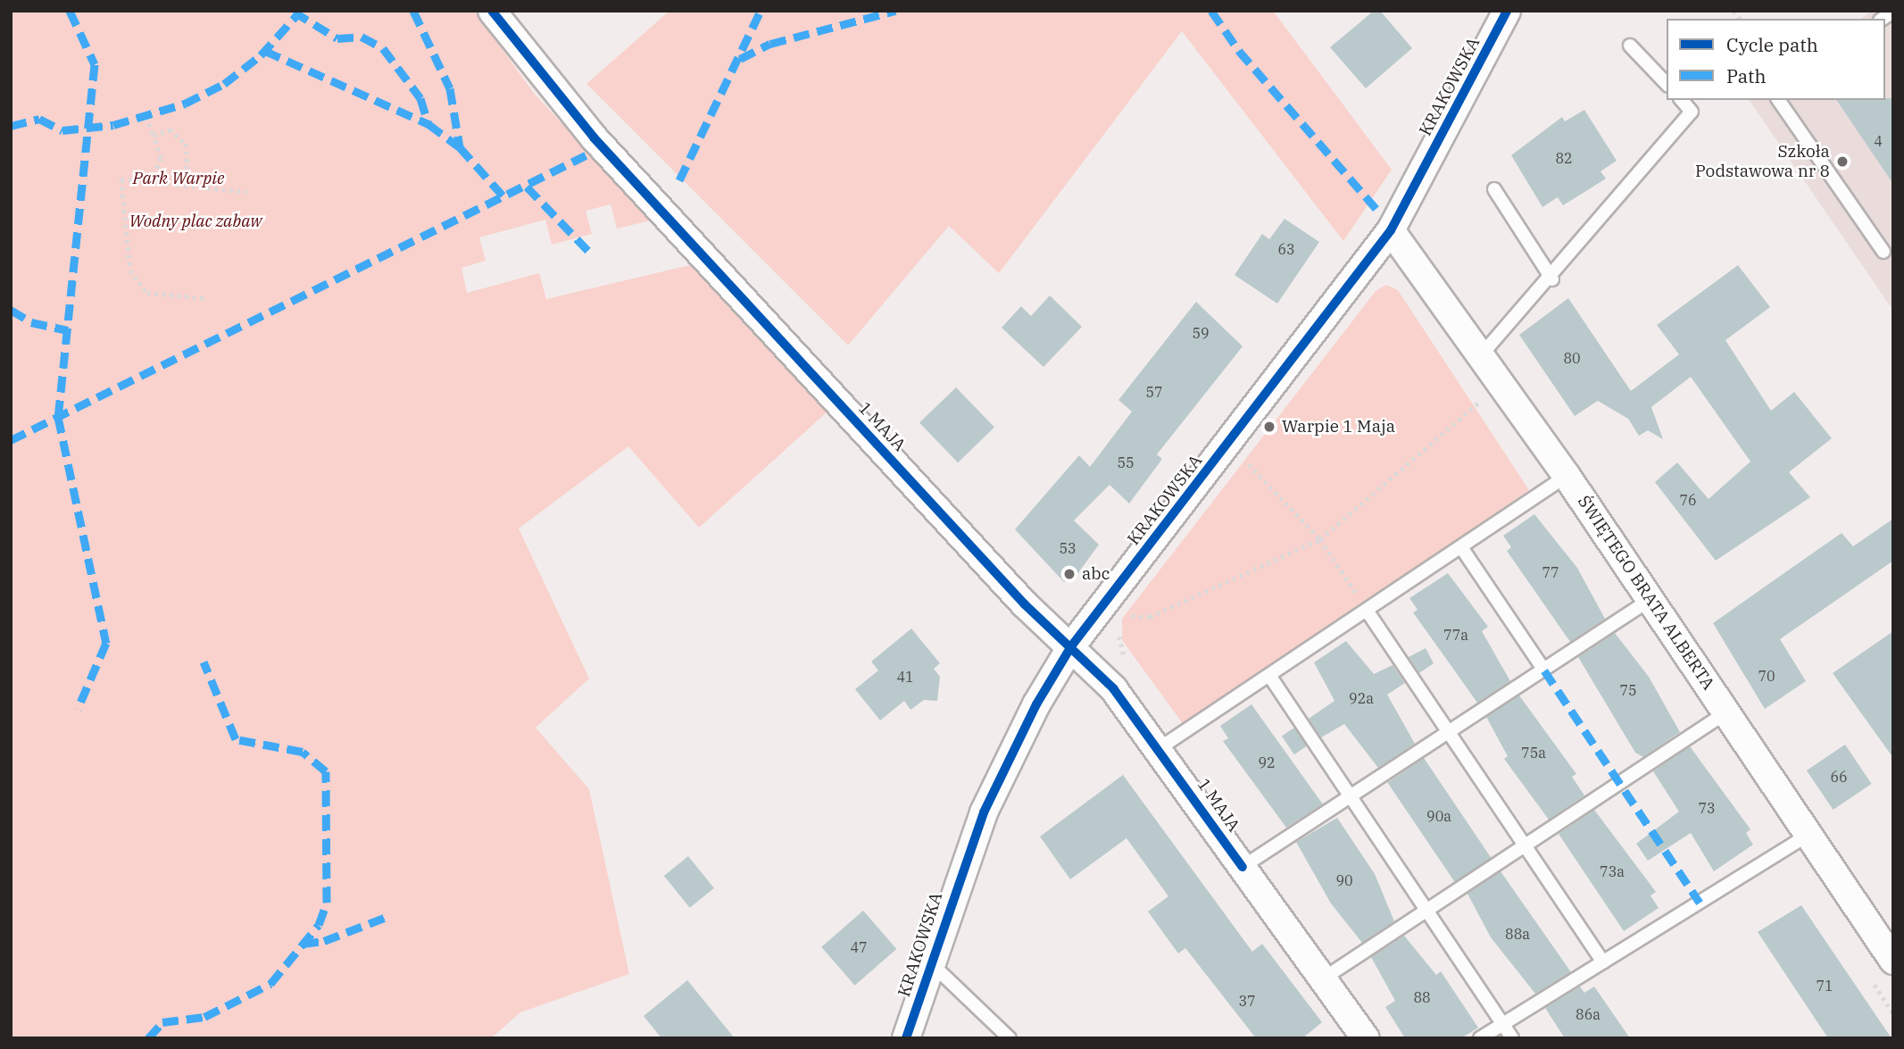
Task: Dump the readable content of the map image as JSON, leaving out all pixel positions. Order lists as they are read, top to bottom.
{
  "streets": {
    "street": ["KRAKOWSKA", "1 MAJA", "ŚWIĘTEGO BRATA ALBERTA"]
  },
  "crossings": [
    ["KRAKOWSKA", "1 MAJA"],
    ["KRAKOWSKA", "ŚWIĘTEGO BRATA ALBERTA"]
  ],
  "parks": ["Park Warpie", "Wodny plac zabaw"],
  "places": ["Szkoła Podstawowa nr 8", "Warpie 1 Maja", "abc"],
  "house_numbers": [
    "4",
    "82",
    "63",
    "59",
    "80",
    "57",
    "55",
    "76",
    "53",
    "77",
    "77a",
    "70",
    "41",
    "75",
    "92a",
    "75a",
    "92",
    "66",
    "73",
    "90a",
    "73a",
    "90",
    "88a",
    "47",
    "71",
    "88",
    "37",
    "86a"
  ],
  "legend": ["Cycle path", "Path"]
}
